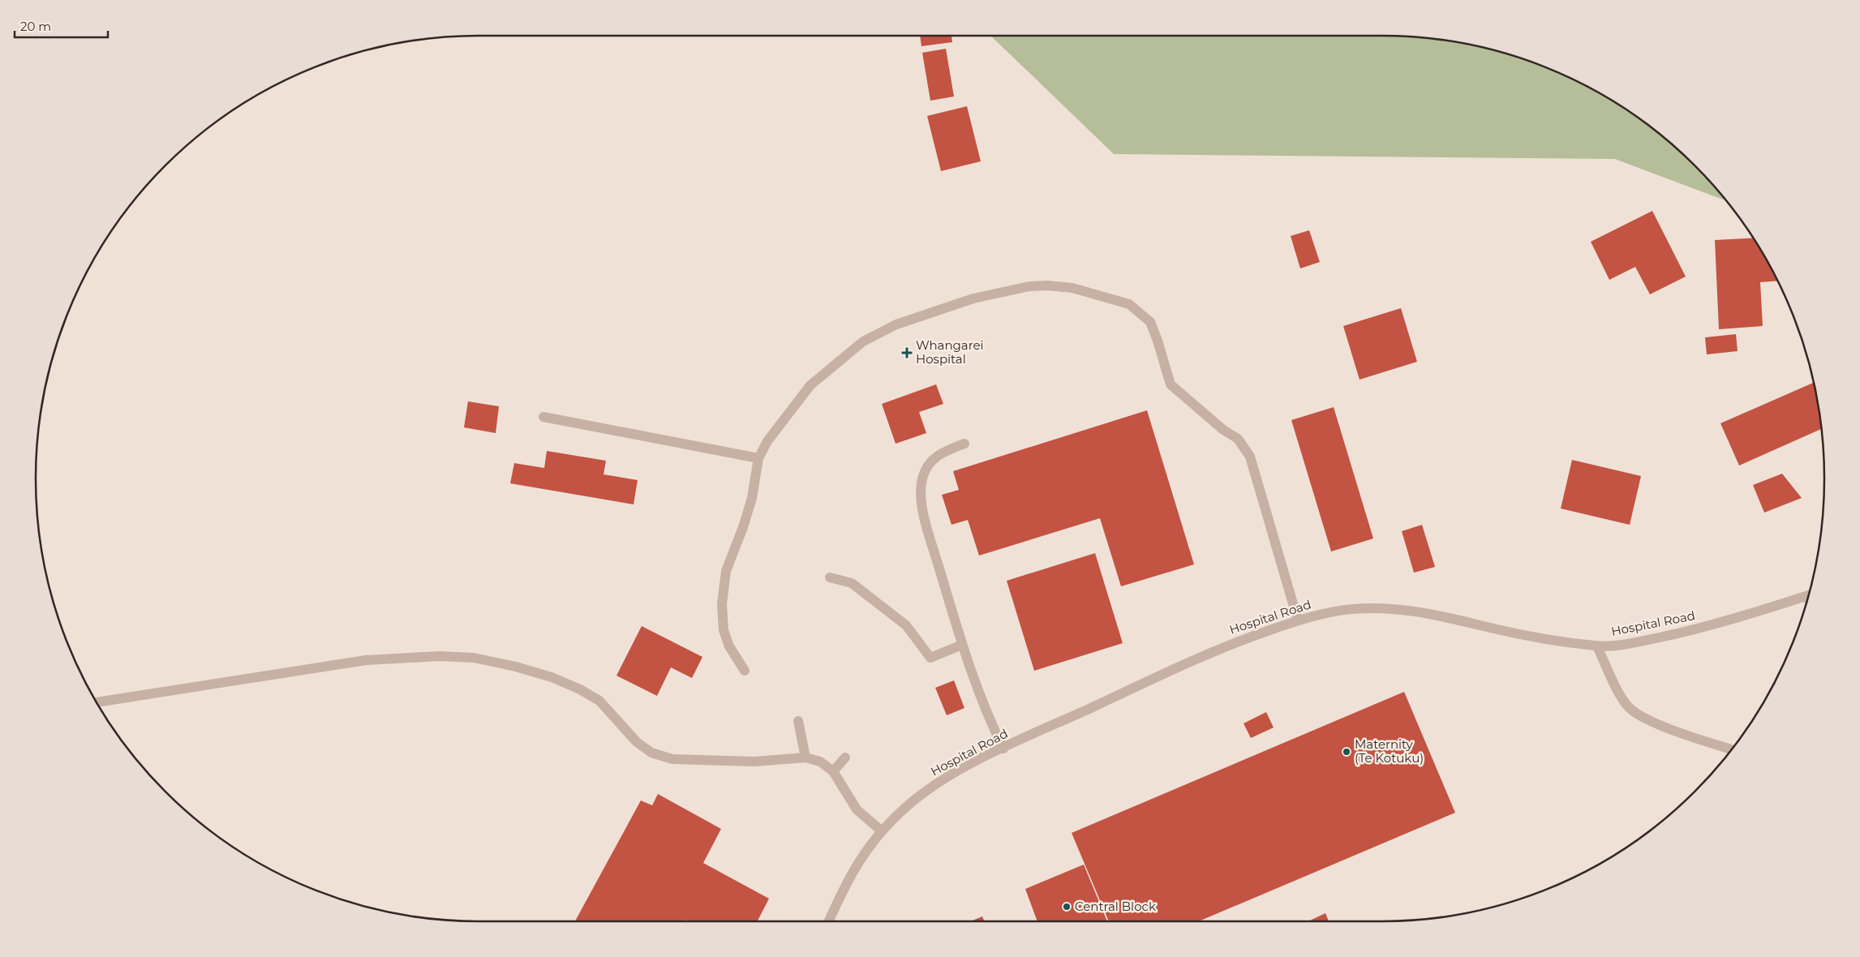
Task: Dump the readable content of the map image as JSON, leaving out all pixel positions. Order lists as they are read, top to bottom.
{
  "streets": {
    "street": ["Hospital Road"]
  },
  "places": {
    "health": ["Whangarei Hospital"],
    "other": ["Maternity (Te Kotuku)", "Central Block"]
  },
  "scale_bar": "20 m"
}
